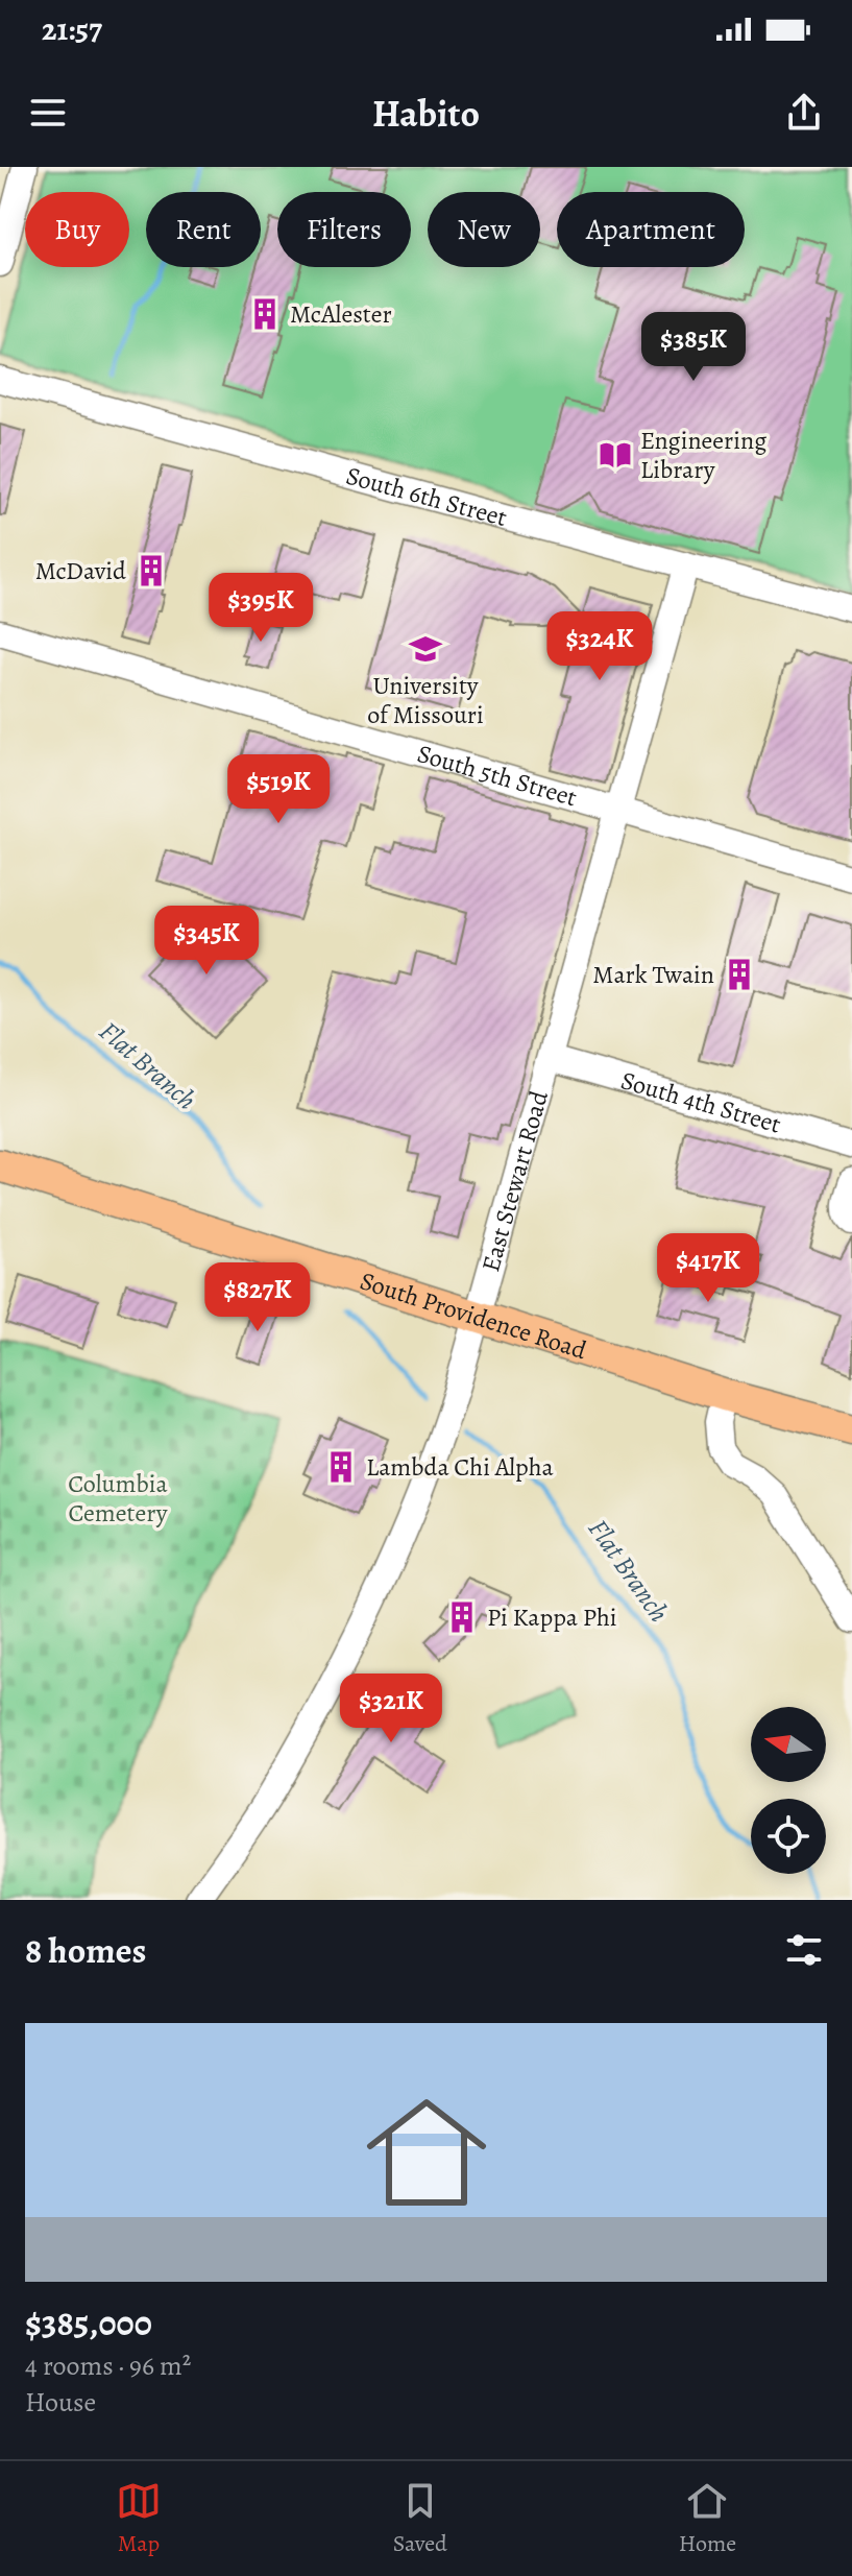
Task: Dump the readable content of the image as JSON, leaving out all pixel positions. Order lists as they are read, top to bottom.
{
  "streets": {
    "main road": ["South Providence Road"],
    "street": [
      "South 6th Street",
      "South 5th Street",
      "South 4th Street",
      "East Stewart Road"
    ]
  },
  "crossings": [
    ["South 6th Street", "East Stewart Road"],
    ["South 5th Street", "East Stewart Road"],
    ["South 4th Street", "East Stewart Road"],
    ["East Stewart Road", "South Providence Road"]
  ],
  "water": ["Flat Branch"],
  "parks": ["Columbia Cemetery"],
  "places": {
    "building": [
      "McAlester",
      "McDavid",
      "Mark Twain",
      "Lambda Chi Alpha",
      "Pi Kappa Phi"
    ],
    "library": ["Engineering Library"],
    "school or university": ["University of Missouri"]
  },
  "north": "left",
  "page": {
    "status": "21:57",
    "header": "Habito",
    "chip": [
      "Buy",
      "Rent",
      "Filters",
      "New",
      "Apartment"
    ],
    "price": [
      "$385K",
      "$395K",
      "$324K",
      "$519K",
      "$345K",
      "$417K",
      "$827K",
      "$321K"
    ],
    "heading": "8 homes",
    "list": [
      {
        "name": "$385,000",
        "note": "4 rooms · 96 m² · House"
      }
    ],
    "tabs": ["Map", "Saved", "Home"]
  }
}
